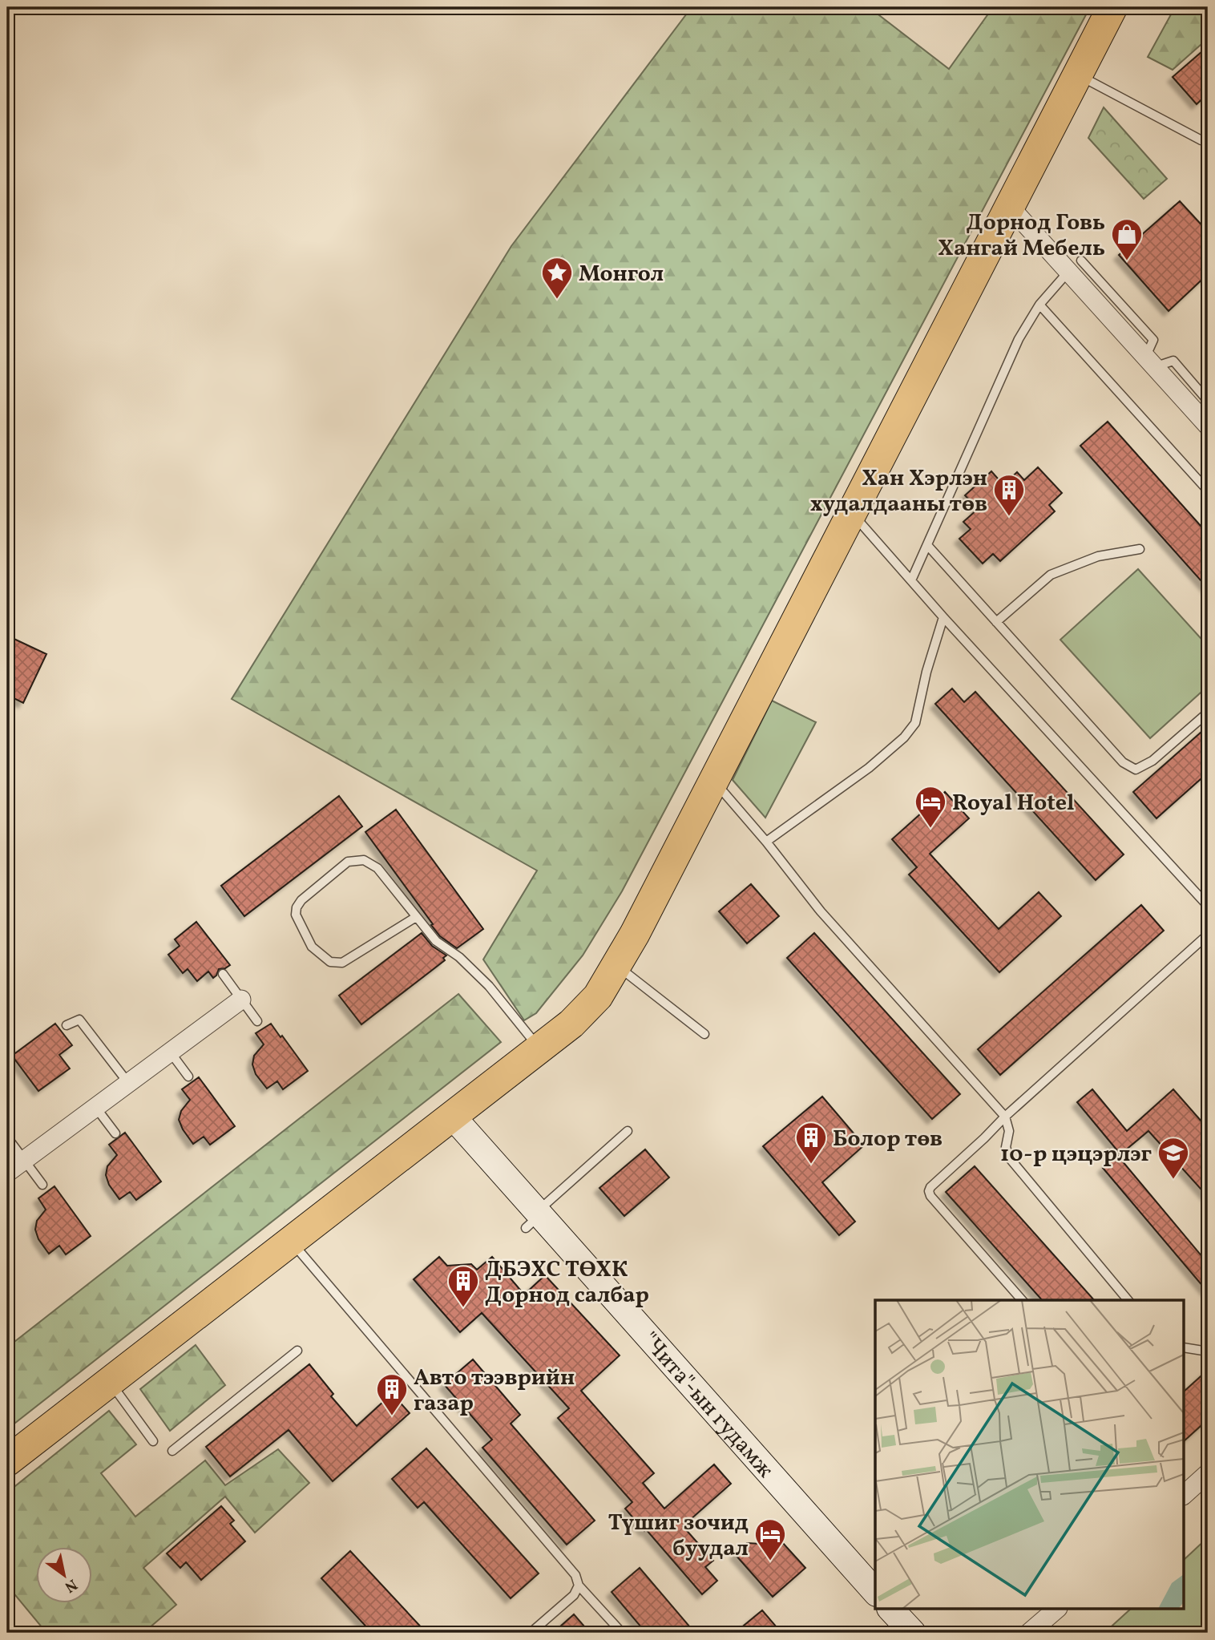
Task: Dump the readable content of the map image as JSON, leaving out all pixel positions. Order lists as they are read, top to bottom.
{
  "streets": {
    "main road": ["\"Чита\"-ын гудамж"]
  },
  "places": {
    "shop": ["Дорнод Говь Хангай Мебель"],
    "place": ["Монгол"],
    "building": [
      "Хан Хэрлэн худалдааны төв",
      "Болор төв",
      "ДБЭХС ТӨХК Дорнод салбар",
      "Авто тээврийн газар"
    ],
    "hotel": ["Royal Hotel", "Түшиг зочид буудал"],
    "school or university": ["10-р цэцэрлэг"]
  },
  "north": "bottom right"
}
